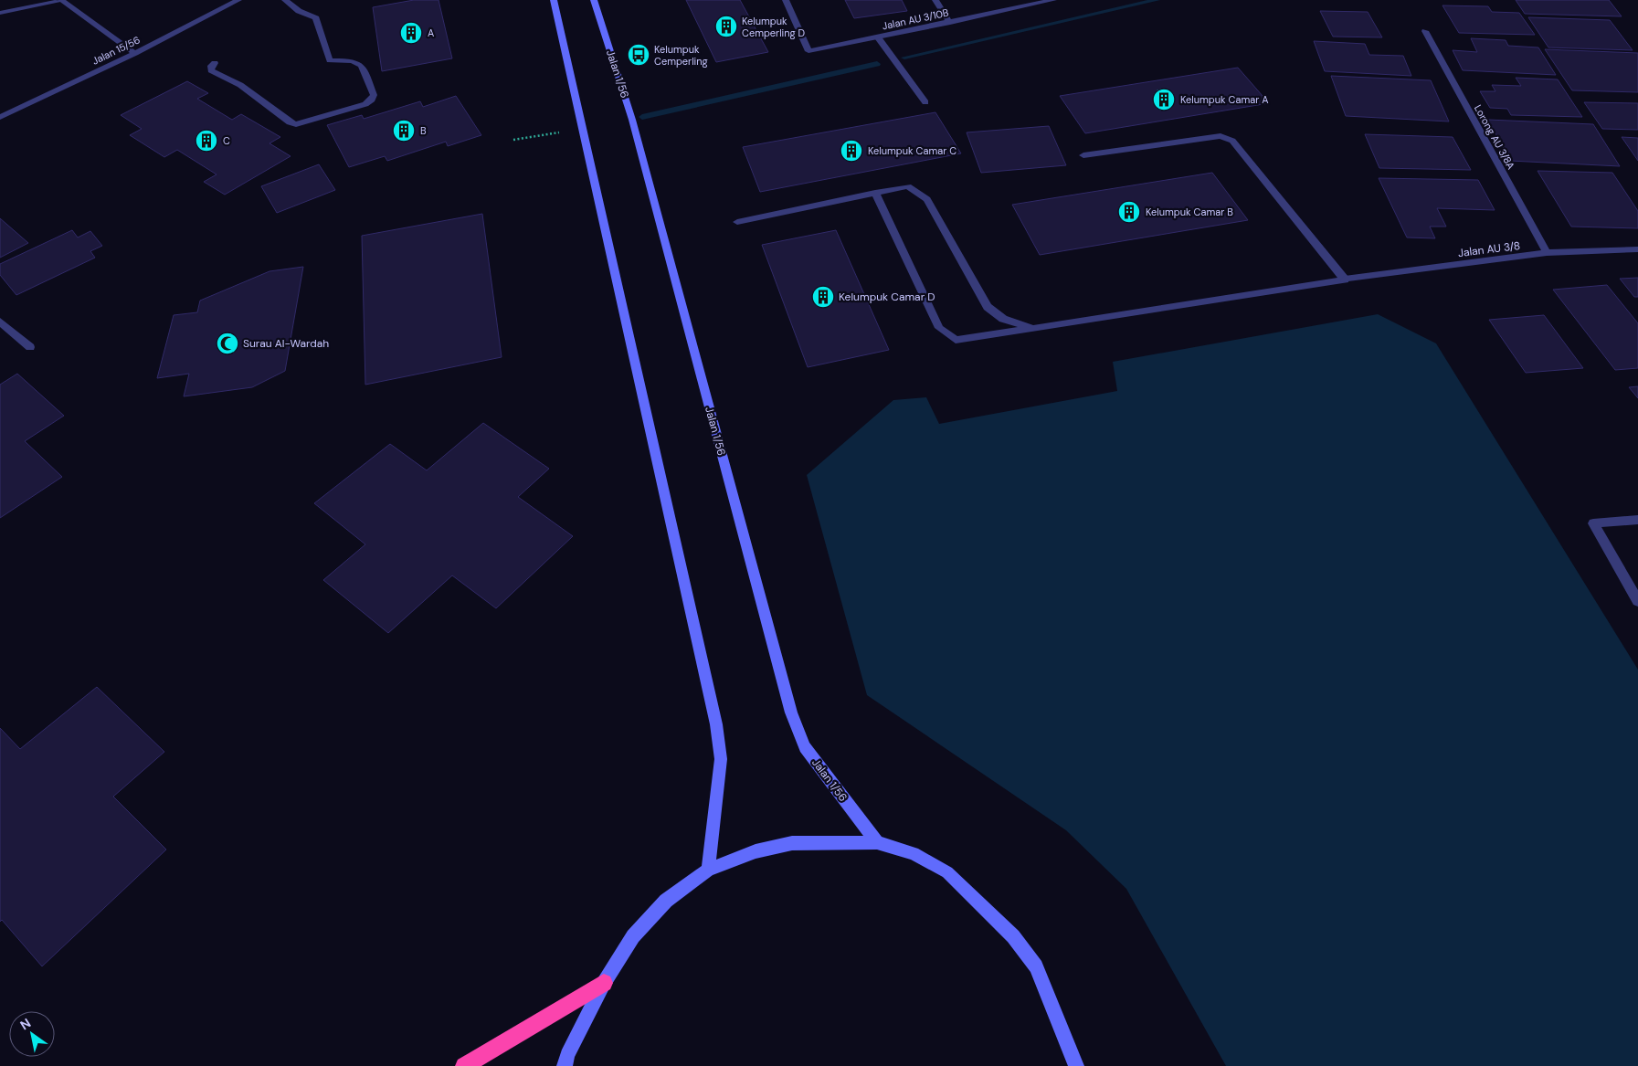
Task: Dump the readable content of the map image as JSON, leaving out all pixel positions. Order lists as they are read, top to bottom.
{
  "streets": {
    "main road": ["Jalan 1/56"],
    "street": [
      "Jalan AU 3/10B",
      "Jalan 15/56",
      "Lorong AU 3/8A",
      "Jalan AU 3/8"
    ]
  },
  "crossings": [
    ["Lorong AU 3/8A", "Jalan AU 3/8"]
  ],
  "places": {
    "building": [
      "Kelumpuk Cemperling D",
      "A",
      "Kelumpuk Camar A",
      "B",
      "C",
      "Kelumpuk Camar C",
      "Kelumpuk Camar B",
      "Kelumpuk Camar D"
    ],
    "bus stop": ["Kelumpuk Cemperling"],
    "mosque": ["Surau Al-Wardah"]
  },
  "north": "top left"
}
